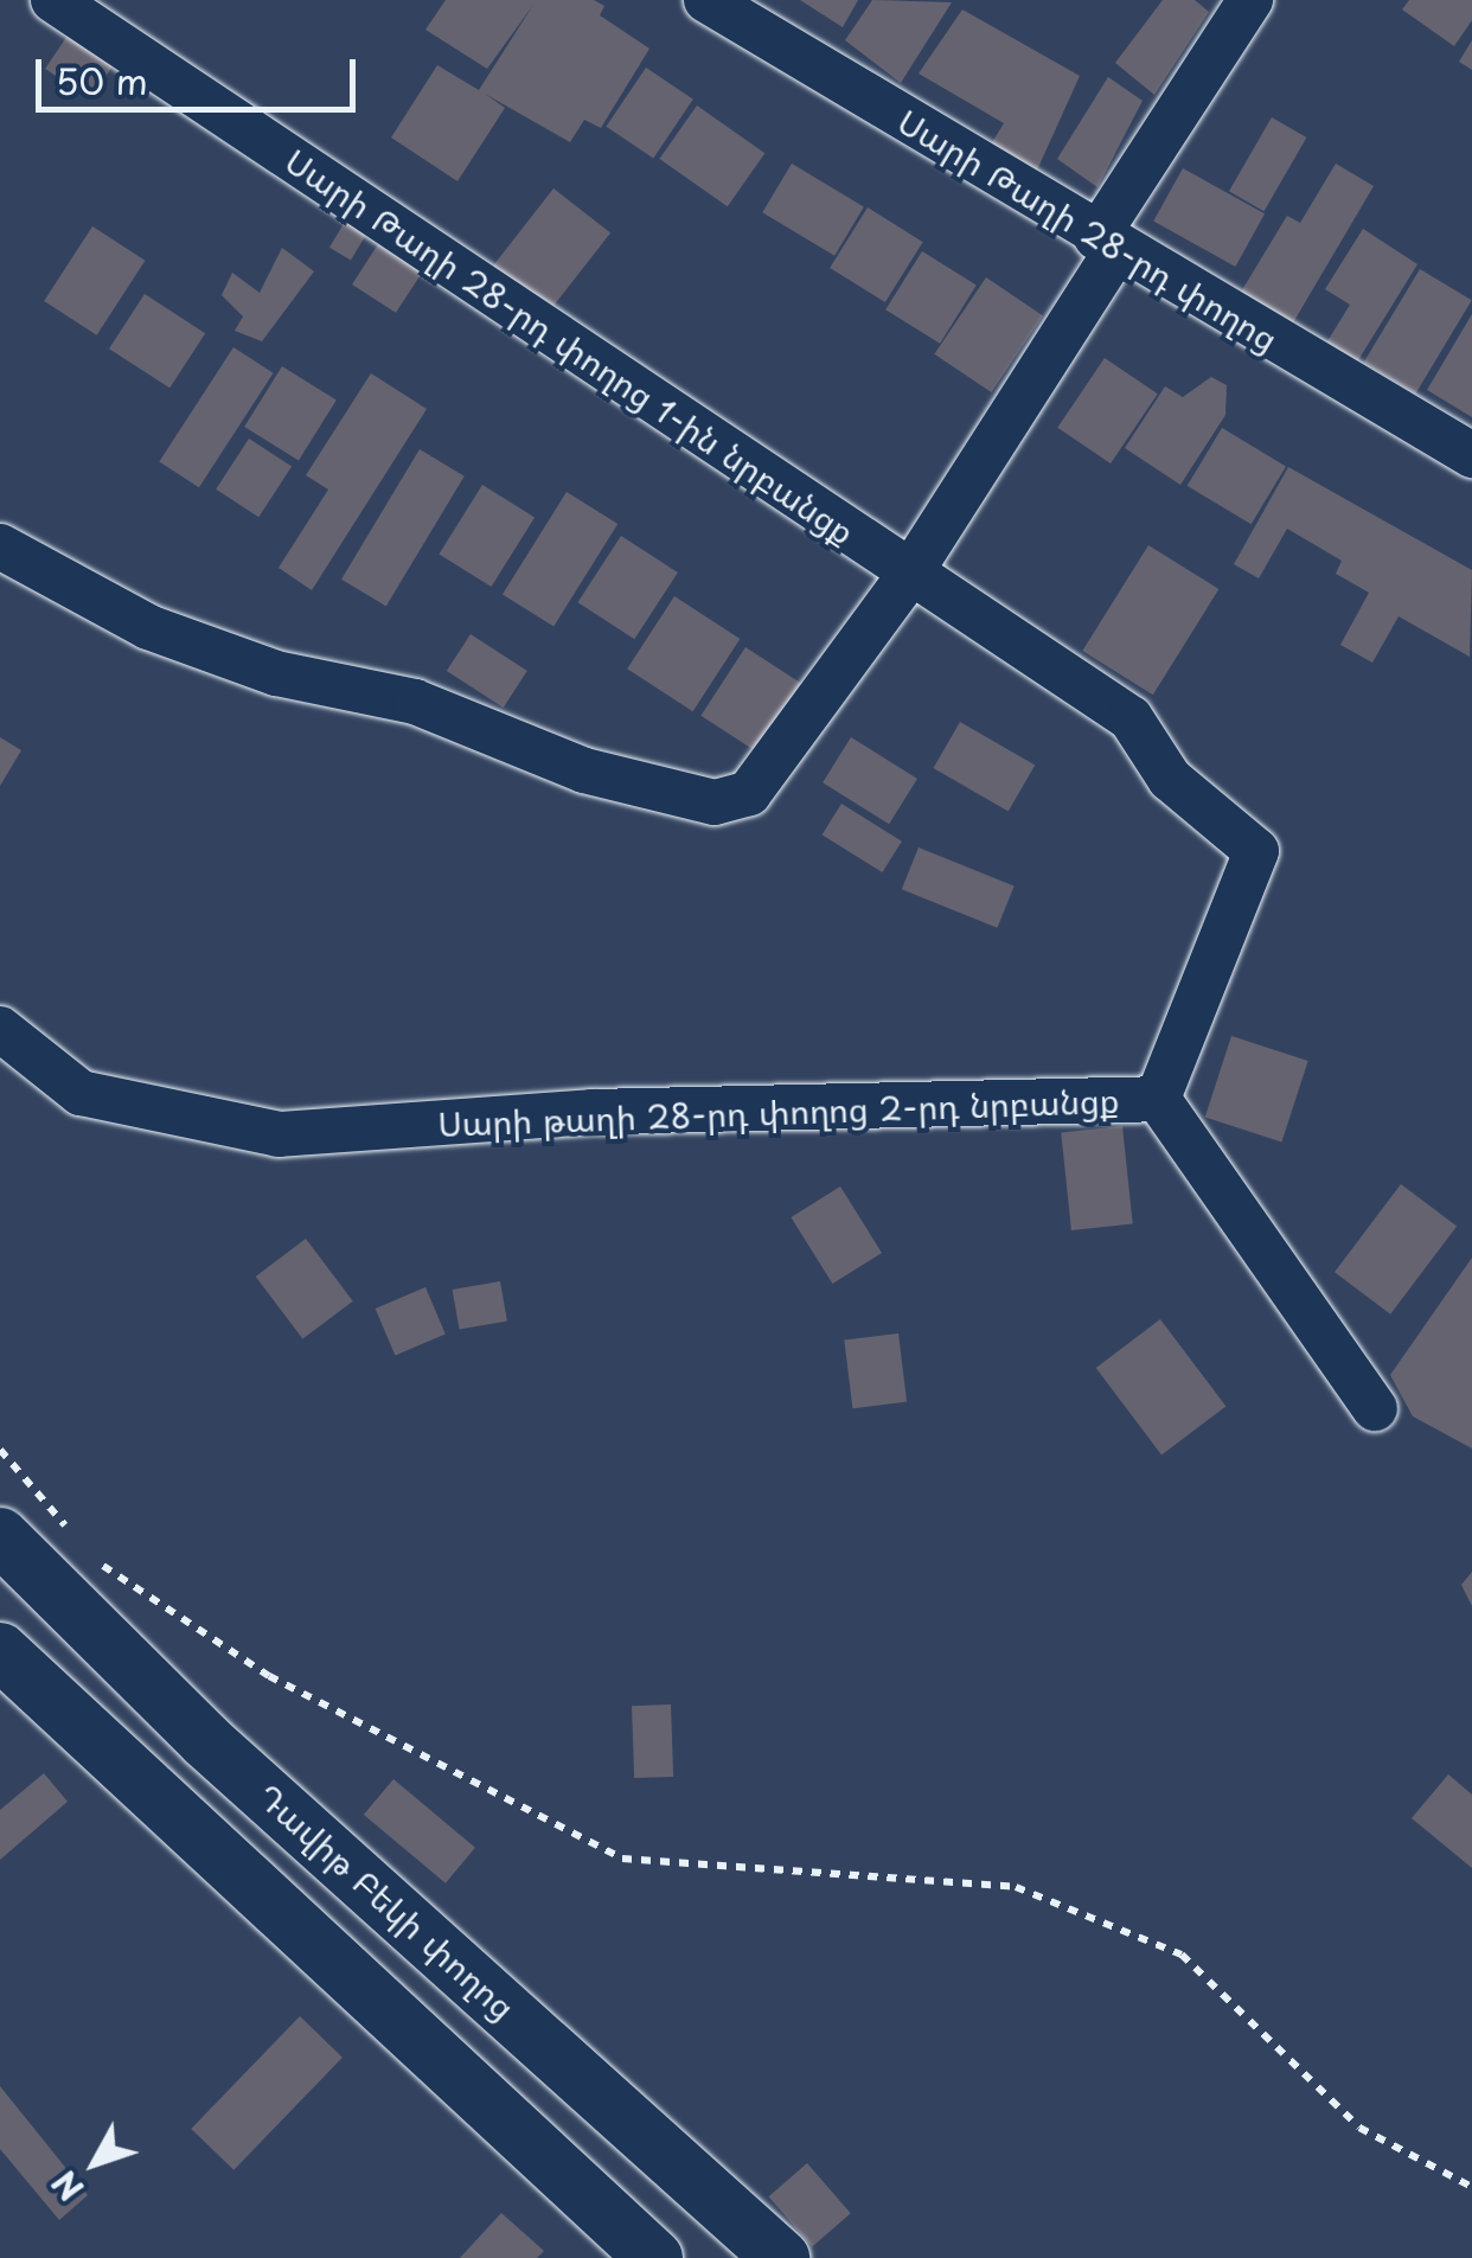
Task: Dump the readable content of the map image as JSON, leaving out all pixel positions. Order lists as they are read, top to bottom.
{
  "streets": {
    "main road": ["Դավիթ Բեկի փողոց"],
    "street": ["Սարի Թաղի 28-րդ փողոց", "Սարի Թաղի 28-րդ փողոց 1-ին նրբանցք", "Սարի թաղի 28-րդ փողոց 2-րդ նրբանցք"]
  },
  "crossings": [
    ["Սարի Թաղի 28-րդ փողոց 1-ին նրբանցք", "Սարի թաղի 28-րդ փողոց 2-րդ նրբանցք"]
  ],
  "scale_bar": "50 m",
  "north": "bottom left"
}
